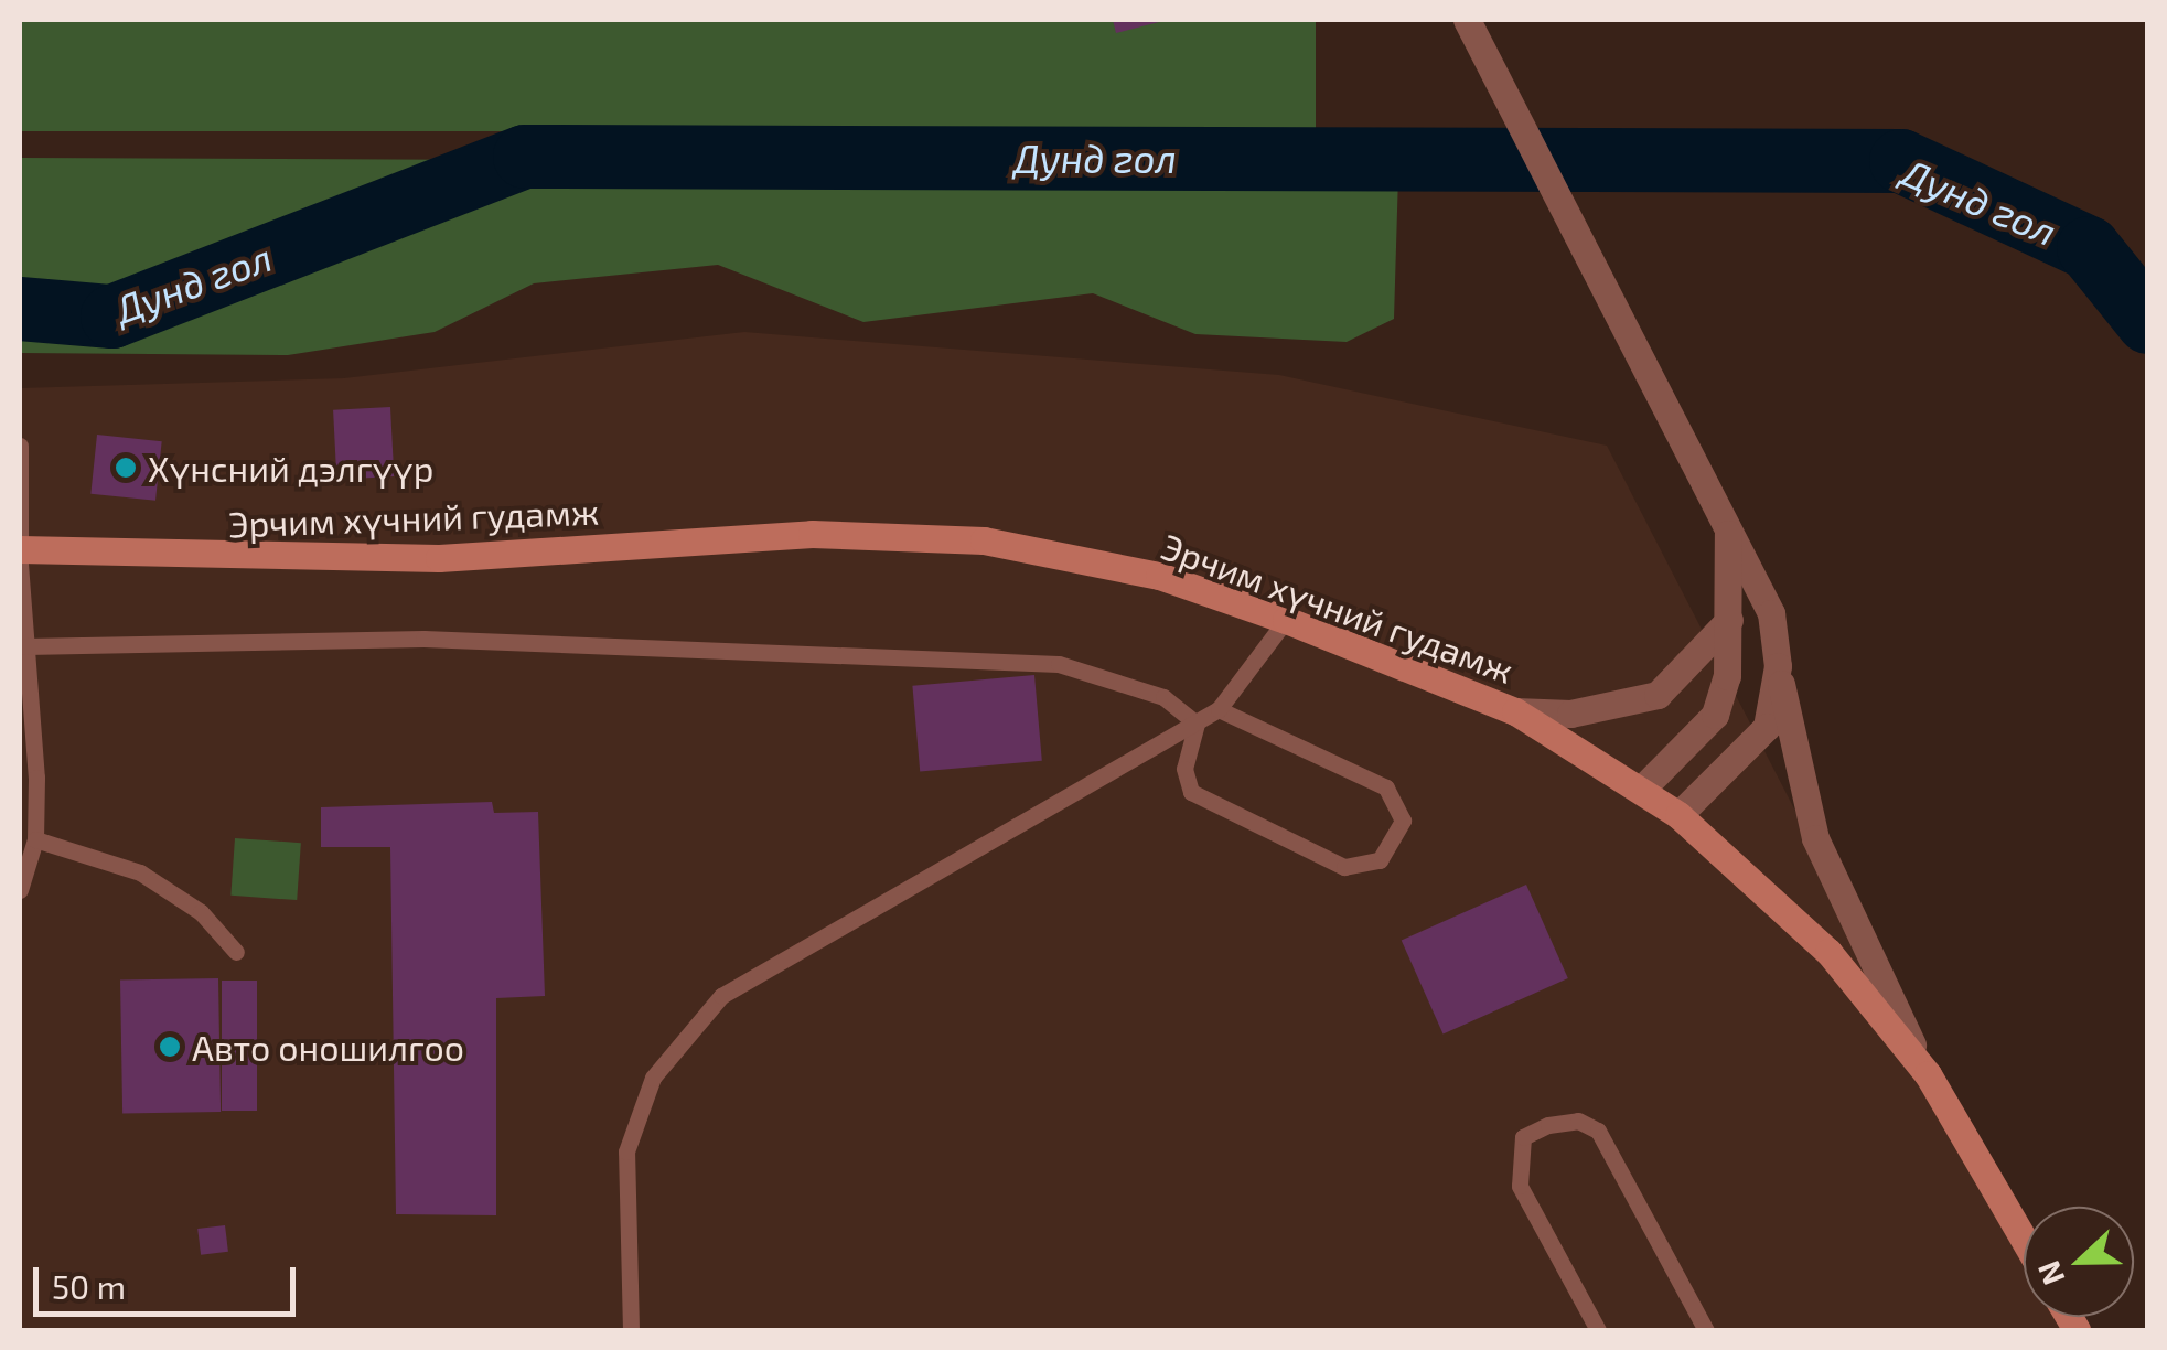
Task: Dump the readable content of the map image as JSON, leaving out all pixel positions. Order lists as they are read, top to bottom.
{
  "streets": {
    "main road": ["Эрчим хүчний гудамж"]
  },
  "water": ["Дунд гол"],
  "places": ["Хүнсний дэлгүүр", "Авто оношилгоо"],
  "scale_bar": "50 m",
  "north": "left"
}
